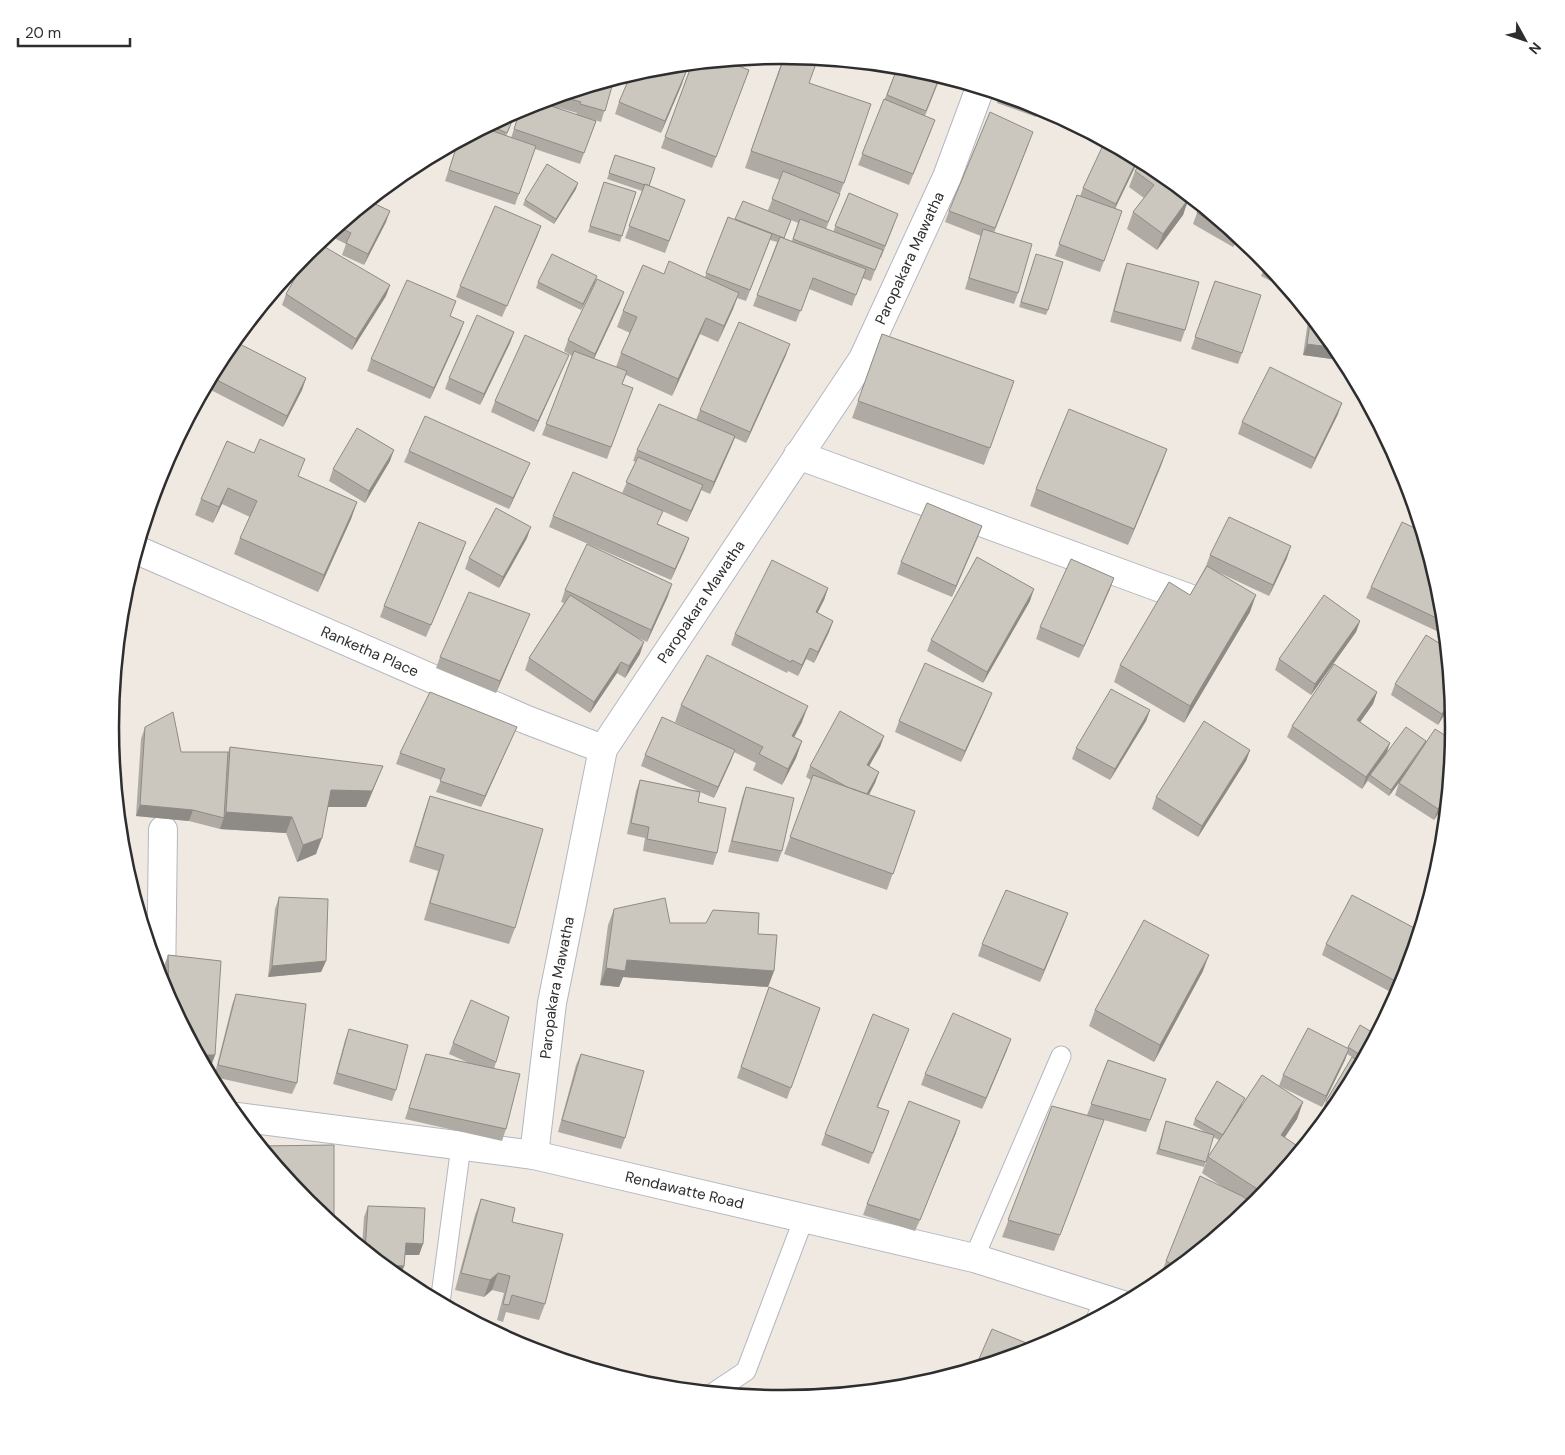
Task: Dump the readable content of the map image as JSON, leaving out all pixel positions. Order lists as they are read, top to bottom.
{
  "streets": {
    "street": ["Paropakara Mawatha", "Ranketha Place", "Rendawatte Road"]
  },
  "crossings": [
    ["Paropakara Mawatha", "Ranketha Place"],
    ["Paropakara Mawatha", "Rendawatte Road"]
  ],
  "scale_bar": "20 m",
  "north": "bottom right"
}
